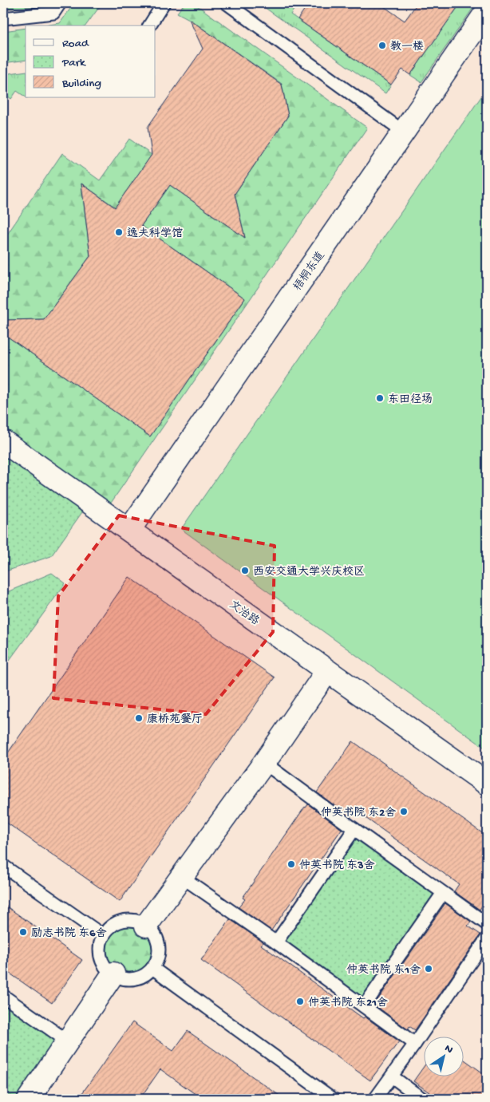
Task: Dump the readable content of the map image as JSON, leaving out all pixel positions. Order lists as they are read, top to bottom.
{
  "streets": {
    "street": ["梧桐东道", "文治路"]
  },
  "crossings": [
    ["梧桐东道", "文治路"]
  ],
  "places": [
    "教一楼",
    "逸夫科学馆",
    "东田径场",
    "西安交通大学兴庆校区",
    "康桥苑餐厅",
    "仲英书院 东2舍",
    "仲英书院 东3舍",
    "励志书院 东6舍",
    "仲英书院 东1舍",
    "仲英书院 东21舍"
  ],
  "legend": ["Road", "Park", "Building"],
  "north": "top right"
}
